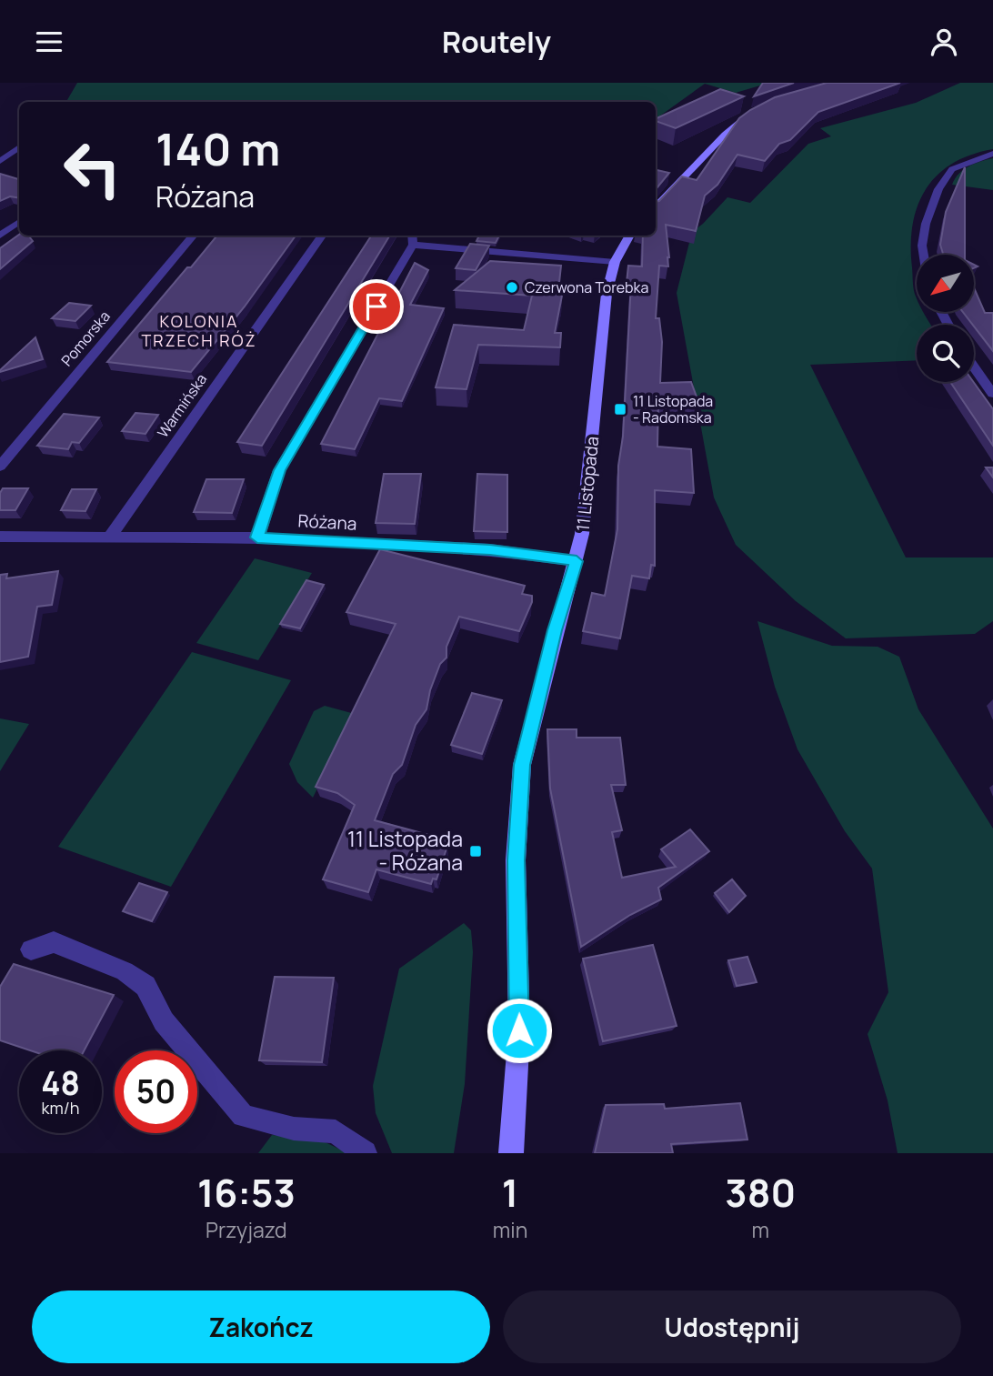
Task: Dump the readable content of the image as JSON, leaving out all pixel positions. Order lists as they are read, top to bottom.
{
  "streets": {
    "main road": ["11 Listopada"],
    "street": ["Pomorska", "Warmińska", "Różana"]
  },
  "crossings": [
    ["Warmińska", "Różana"],
    ["11 Listopada", "Różana"]
  ],
  "districts": ["KOLONIA TRZECH RÓŻ"],
  "places": {
    "other": ["Czerwona Torebka"],
    "transit": ["11 Listopada - Radomska", "11 Listopada - Różana"]
  },
  "north": "bottom left",
  "page": {
    "header": "Routely",
    "turn": ["140 m", "Różana"],
    "speed": "48 km/h",
    "limit": "50",
    "eta": [
      "16:53",
      "Przyjazd",
      "1",
      "min",
      "380",
      "m"
    ],
    "buttons": ["Zakończ", "Udostępnij"]
  }
}
